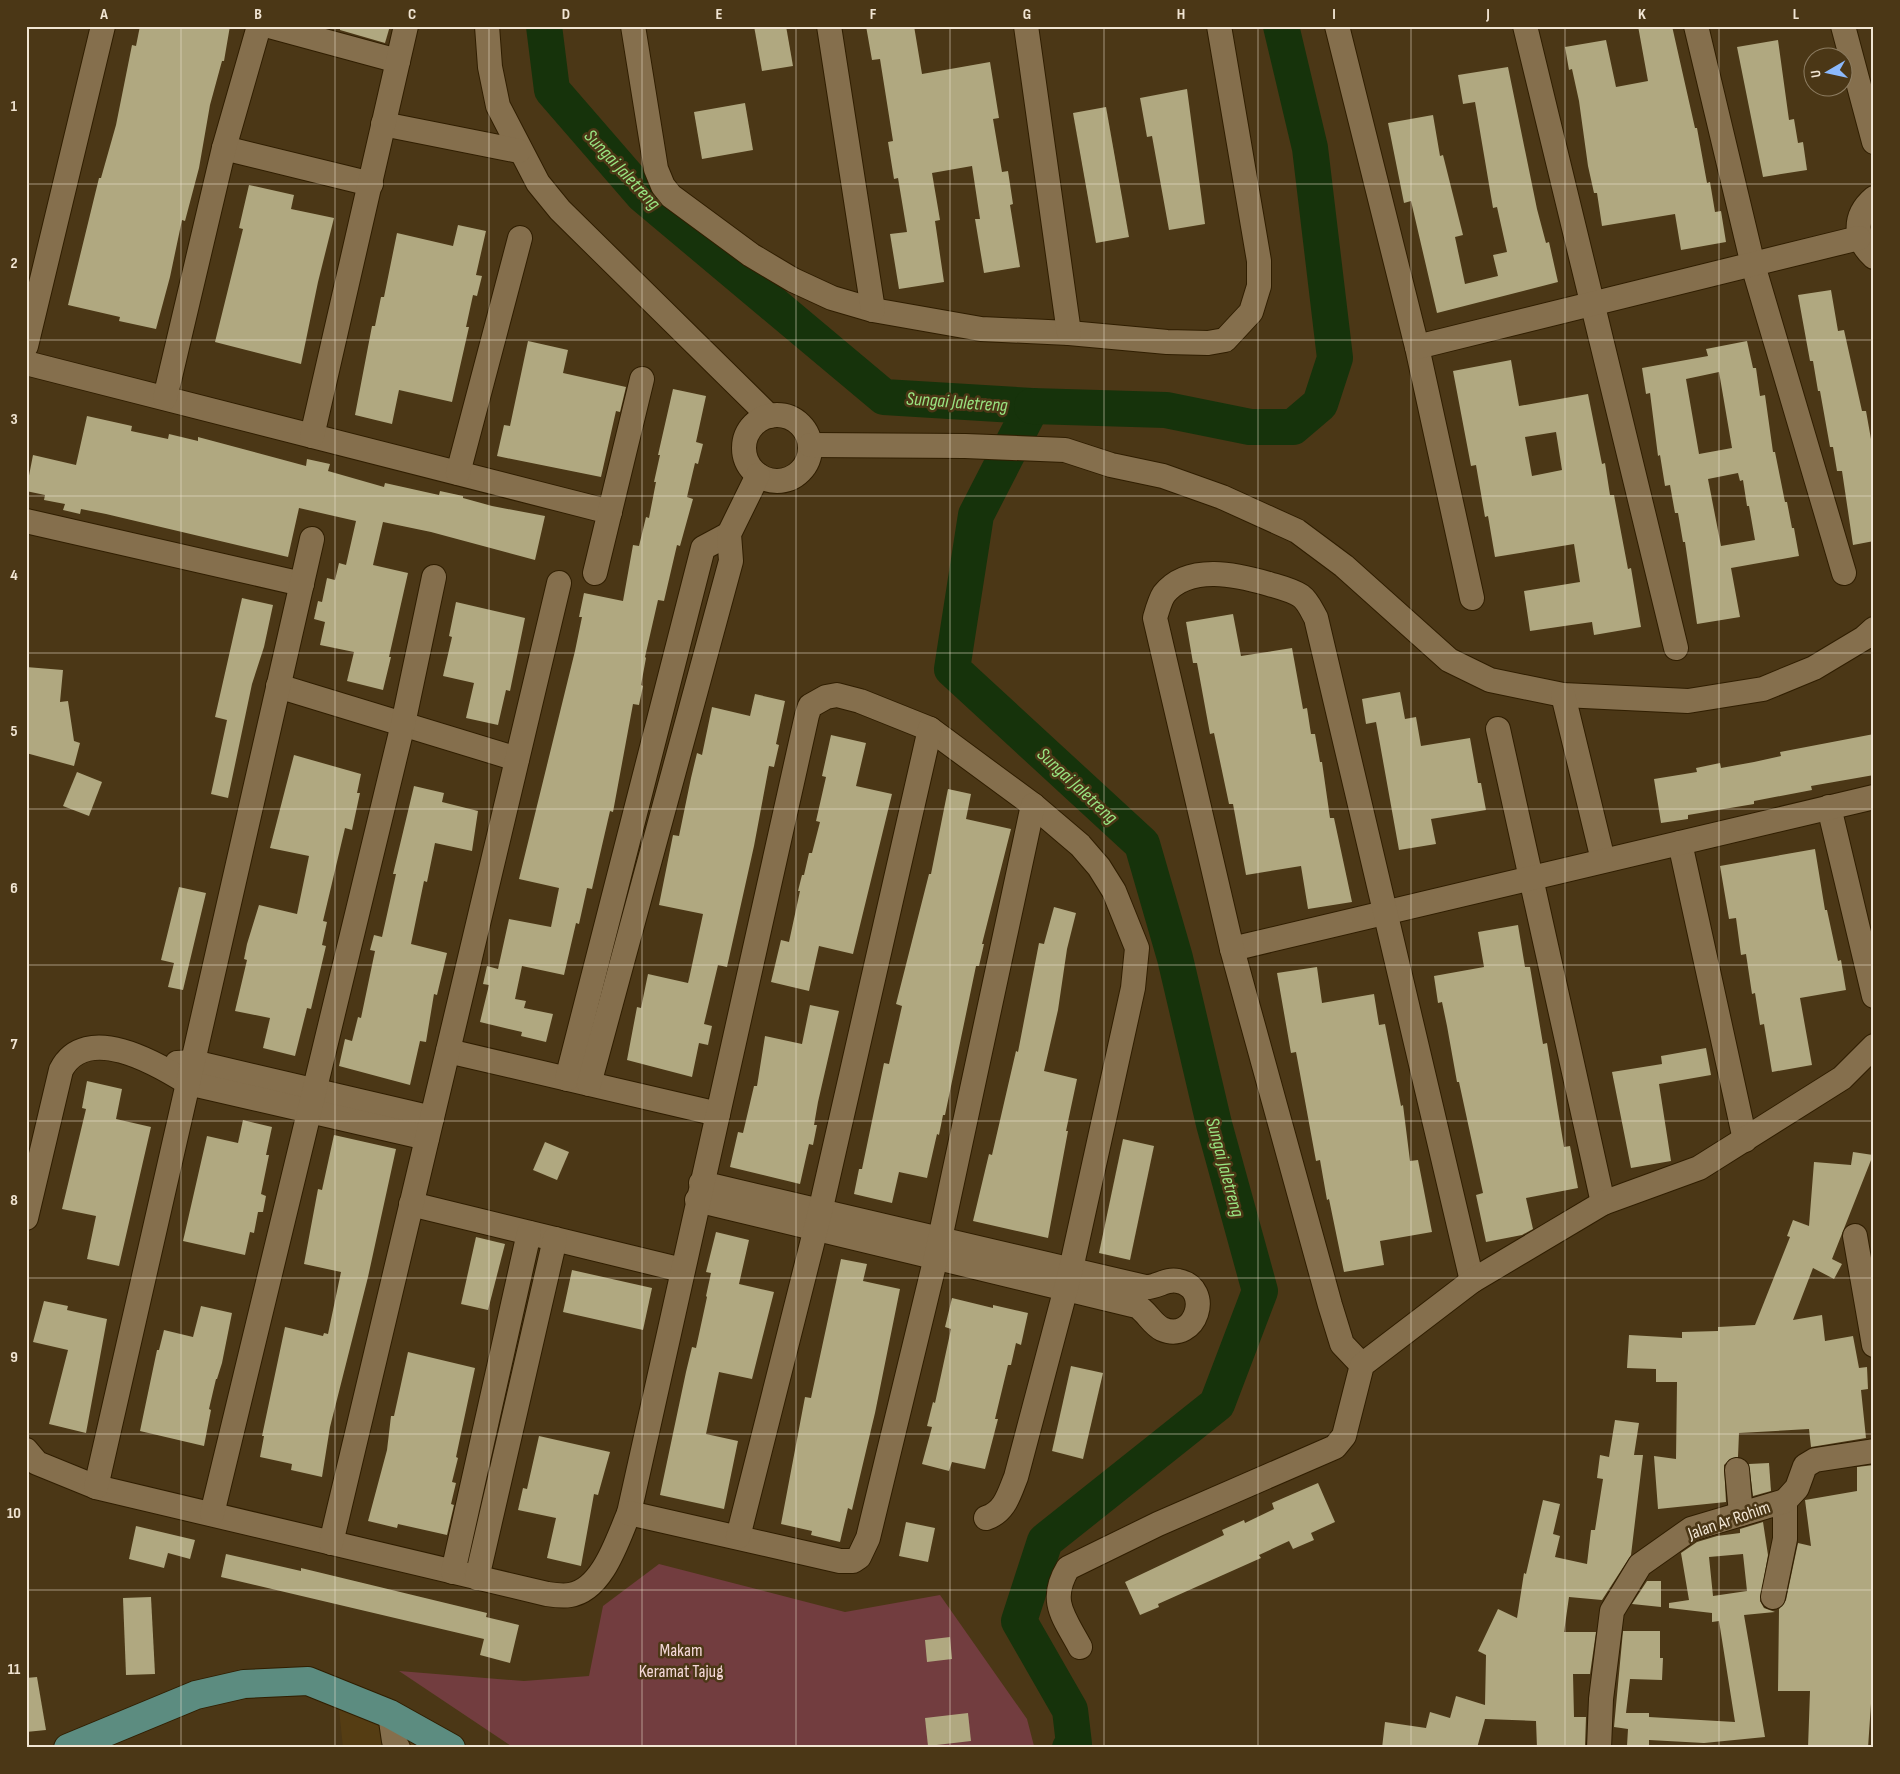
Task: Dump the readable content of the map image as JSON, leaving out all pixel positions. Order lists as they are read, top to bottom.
{
  "streets": {
    "street": ["Jalan Ar Rohim"]
  },
  "water": ["Sungai Jaletreng"],
  "parks": ["Makam Keramat Tajug"],
  "north": "left",
  "grid": {
    "columns": [
      "A",
      "B",
      "C",
      "D",
      "E",
      "F",
      "G",
      "H",
      "I",
      "J",
      "K",
      "L"
    ],
    "rows": [
      "1",
      "2",
      "3",
      "4",
      "5",
      "6",
      "7",
      "8",
      "9",
      "10",
      "11"
    ]
  }
}
